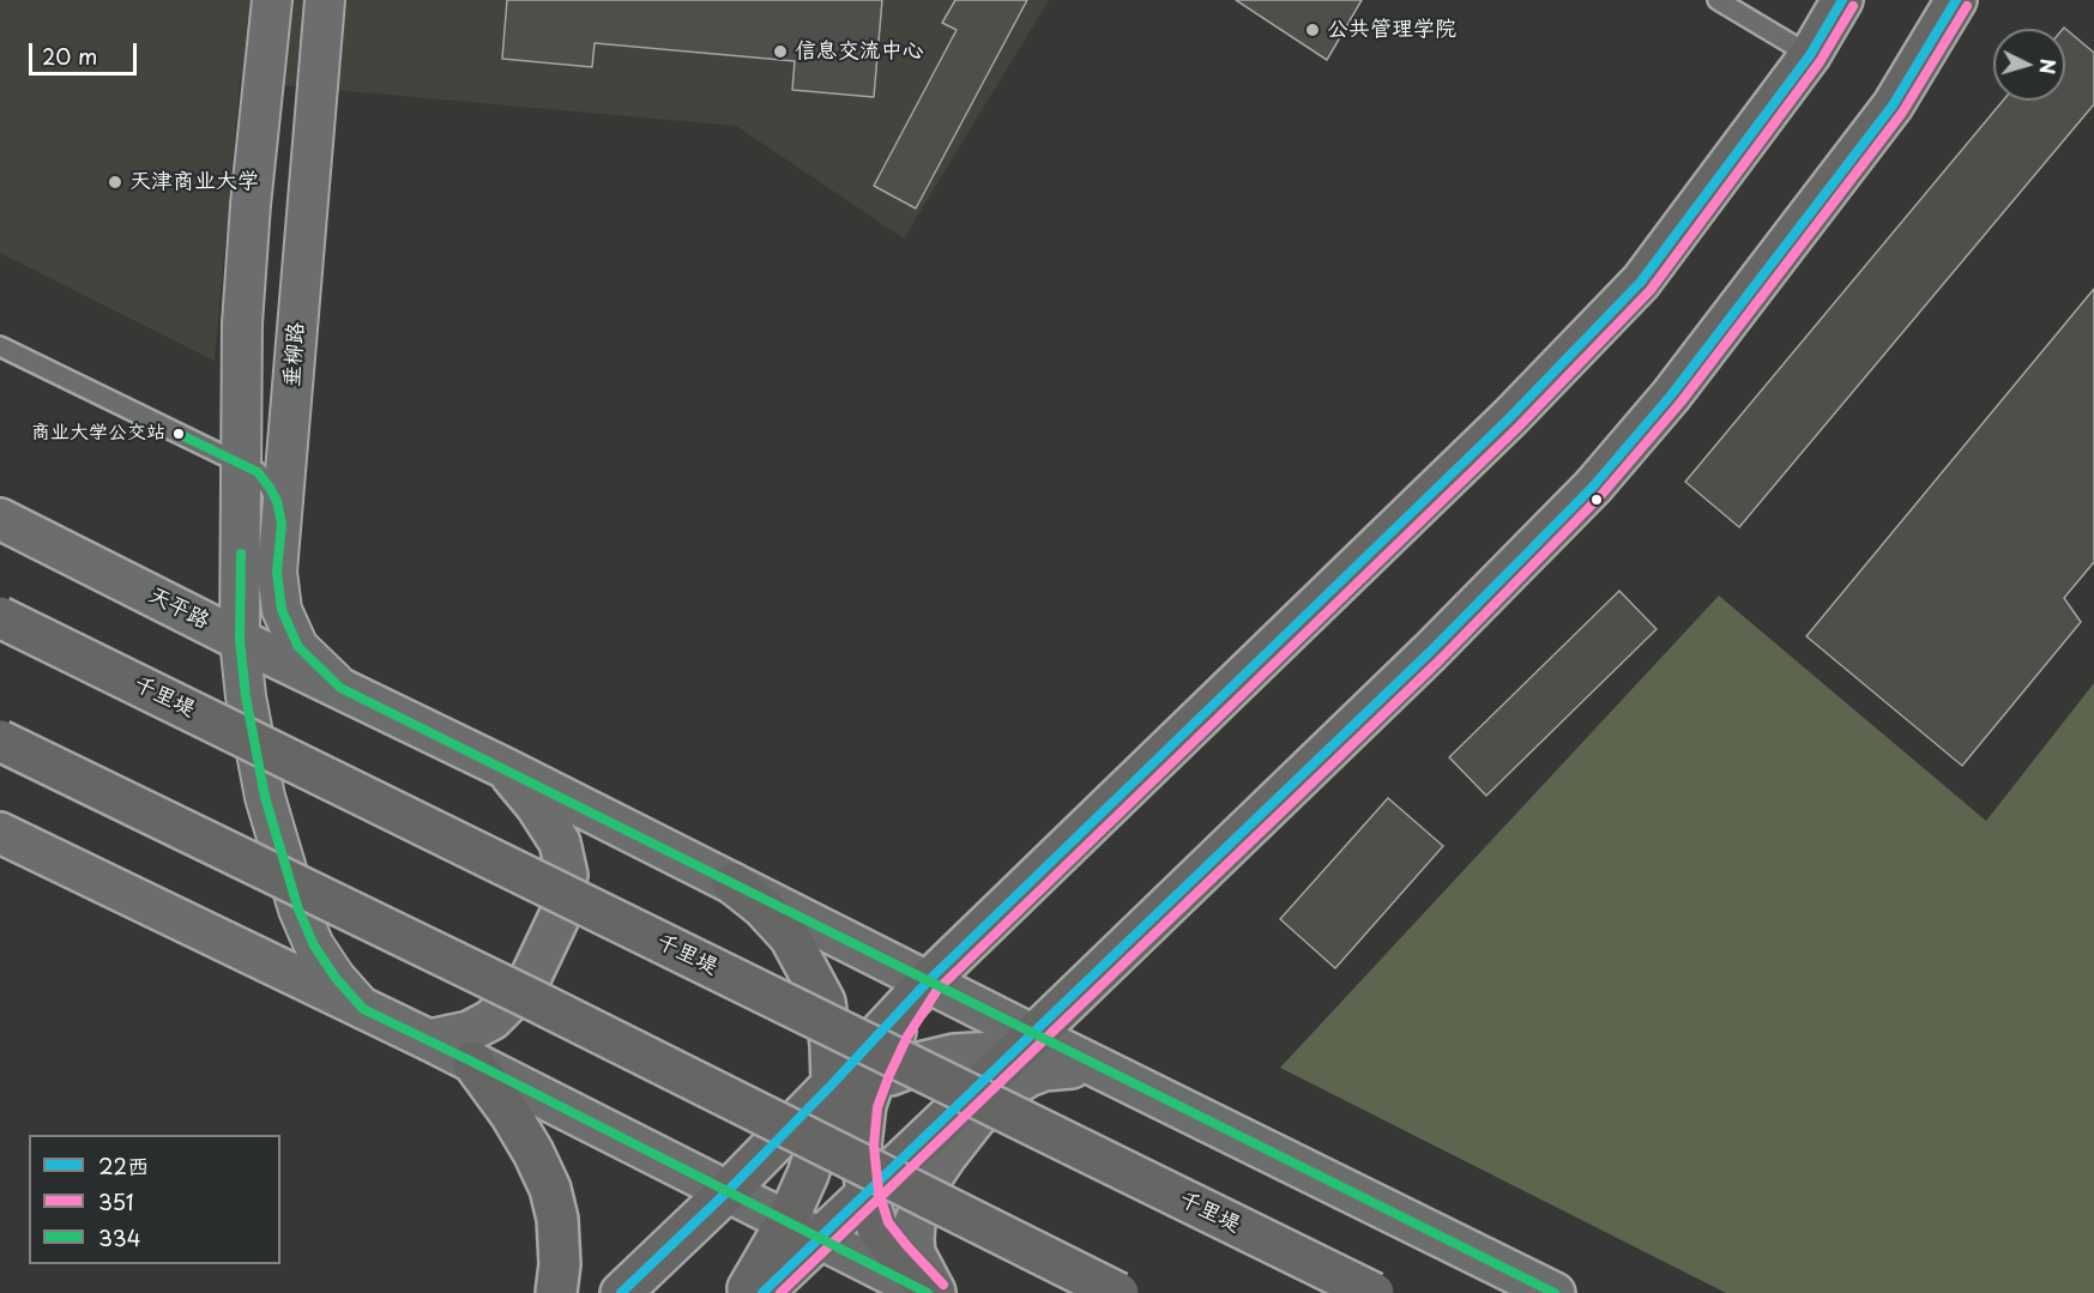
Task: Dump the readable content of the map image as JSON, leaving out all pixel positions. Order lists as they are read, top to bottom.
{
  "streets": {
    "main road": ["千里堤"],
    "street": ["垂柳路", "天平路"]
  },
  "crossings": [
    ["垂柳路", "天平路"]
  ],
  "places": [
    "公共管理学院",
    "信息交流中心",
    "天津商业大学",
    "商业大学公交站"
  ],
  "lines": ["transit line 22西", "transit line 351", "transit line 334"],
  "legend": ["22西", "351", "334"],
  "scale_bar": "20 m",
  "north": "right"
}
